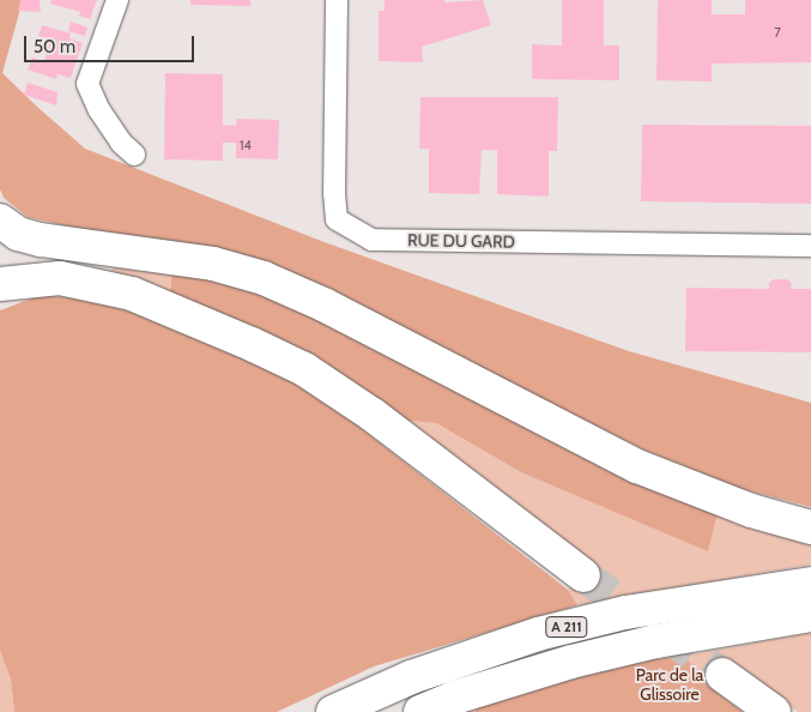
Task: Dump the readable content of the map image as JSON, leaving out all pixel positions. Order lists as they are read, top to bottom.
{
  "streets": {
    "highway": ["A 211"],
    "street": ["RUE DU GARD"]
  },
  "parks": ["Parc de la Glissoire"],
  "house_numbers": ["7", "14"],
  "scale_bar": "50 m"
}
